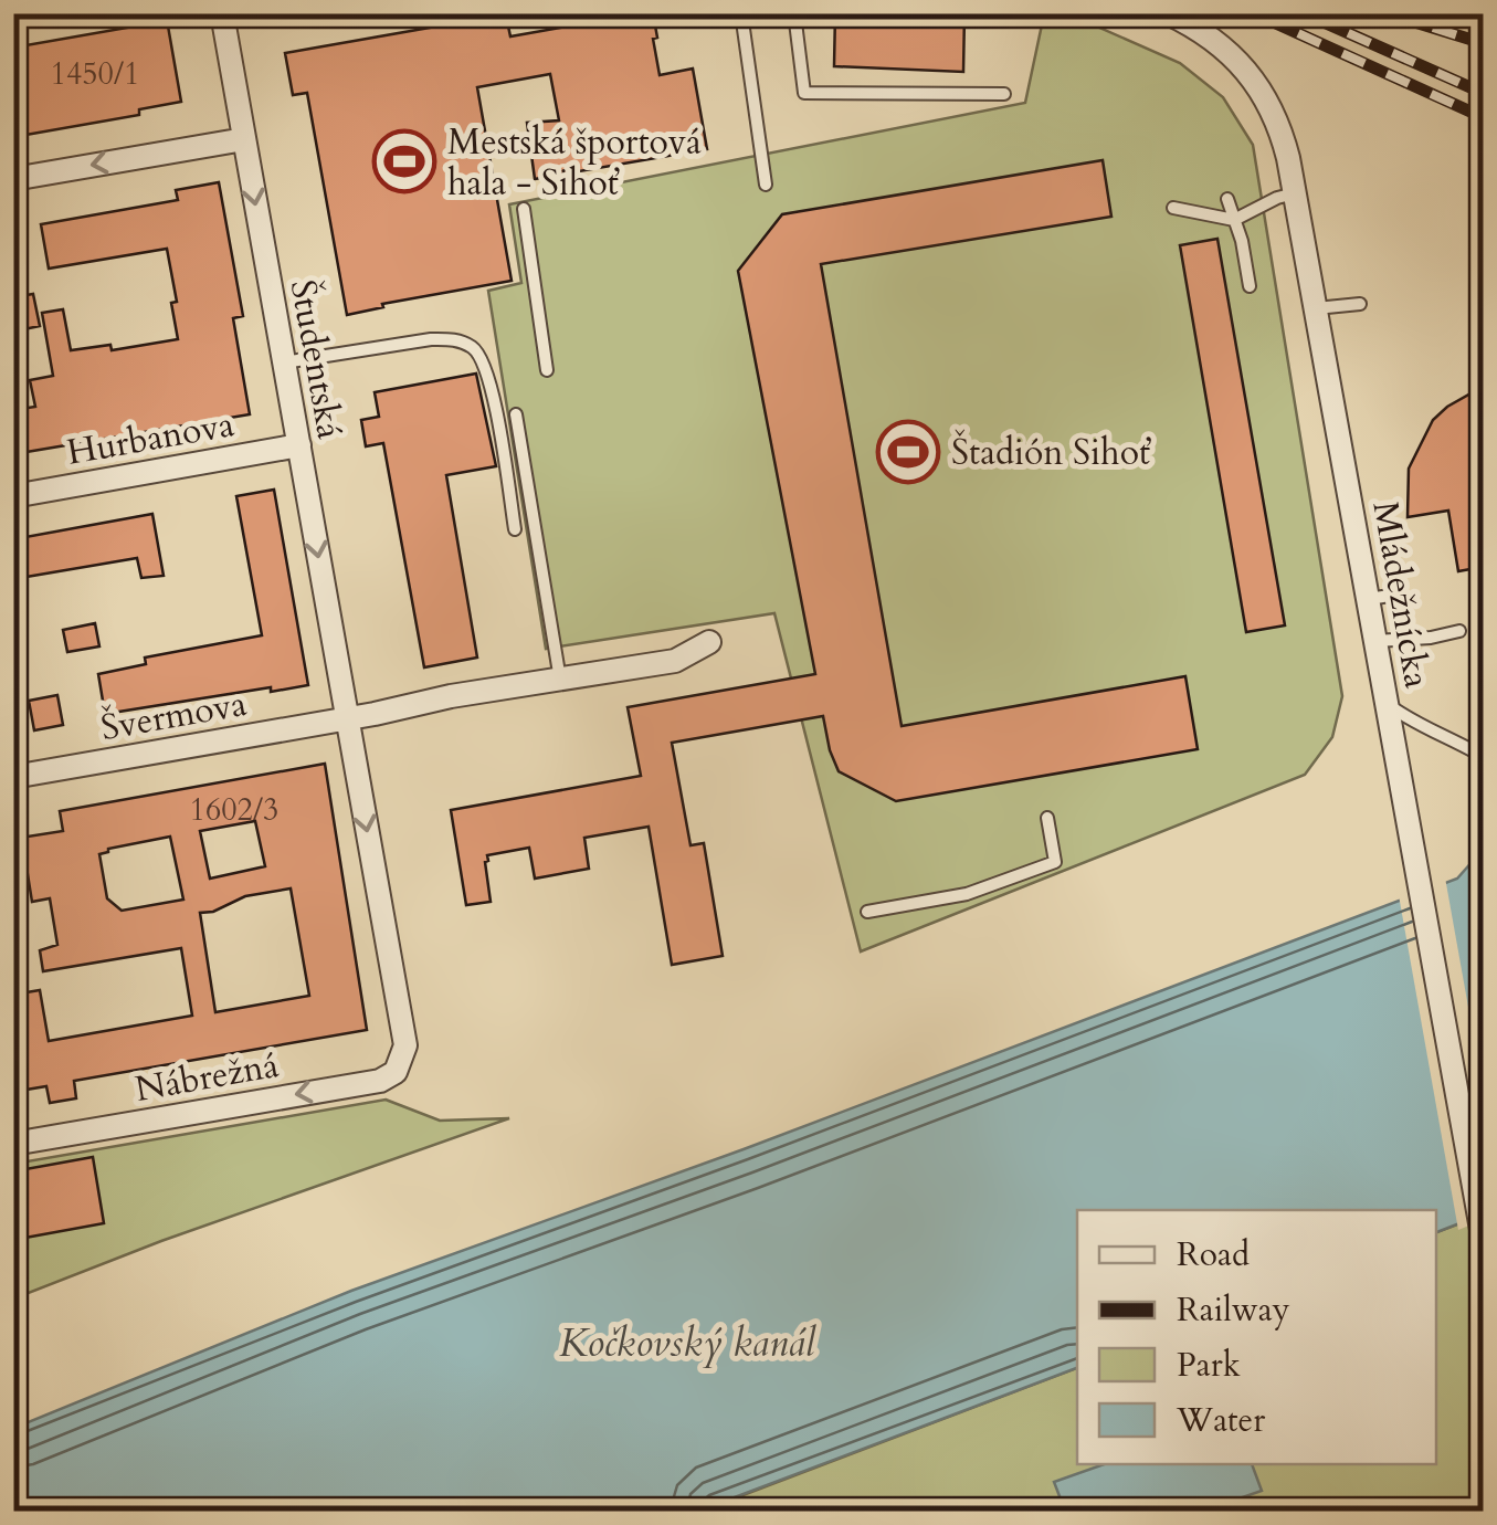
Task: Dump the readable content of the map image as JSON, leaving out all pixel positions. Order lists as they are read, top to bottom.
{
  "streets": {
    "street": [
      "Študentská",
      "Hurbanova",
      "Mládežnícka",
      "Švermova",
      "Nábrežná"
    ]
  },
  "crossings": [
    ["Študentská", "Hurbanova"],
    ["Študentská", "Švermova"],
    ["Študentská", "Nábrežná"]
  ],
  "one_way": ["Študentská", "Nábrežná"],
  "water": ["Kočkovský kanál"],
  "places": {
    "sports": ["Mestská športová hala - Sihoť", "Štadión Sihoť"]
  },
  "house_numbers": ["1450/1", "1602/3"],
  "legend": [
    "Road",
    "Railway",
    "Park",
    "Water"
  ]
}
